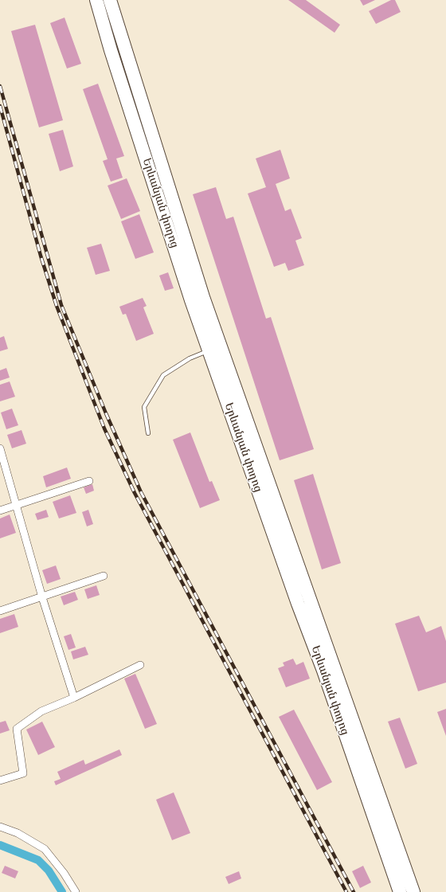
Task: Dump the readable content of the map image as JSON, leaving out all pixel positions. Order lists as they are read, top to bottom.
{
  "streets": {
    "highway": ["Երևանյան փողոց"]
  }
}
